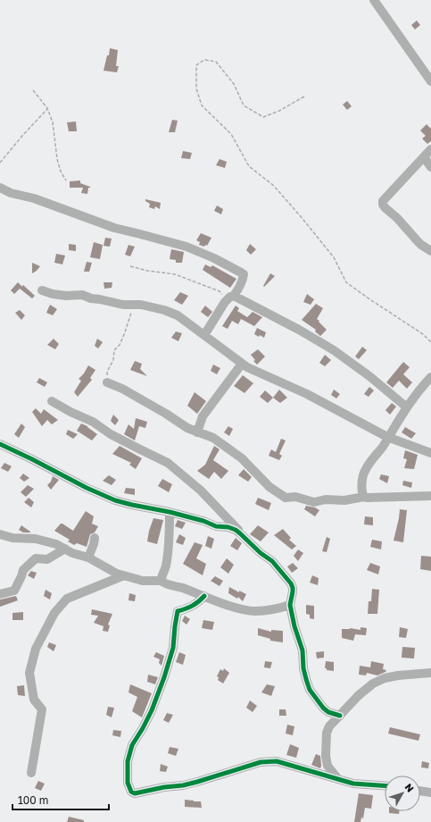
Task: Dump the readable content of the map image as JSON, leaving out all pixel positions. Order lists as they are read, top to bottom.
{
  "scale_bar": "100 m",
  "north": "top right"
}
